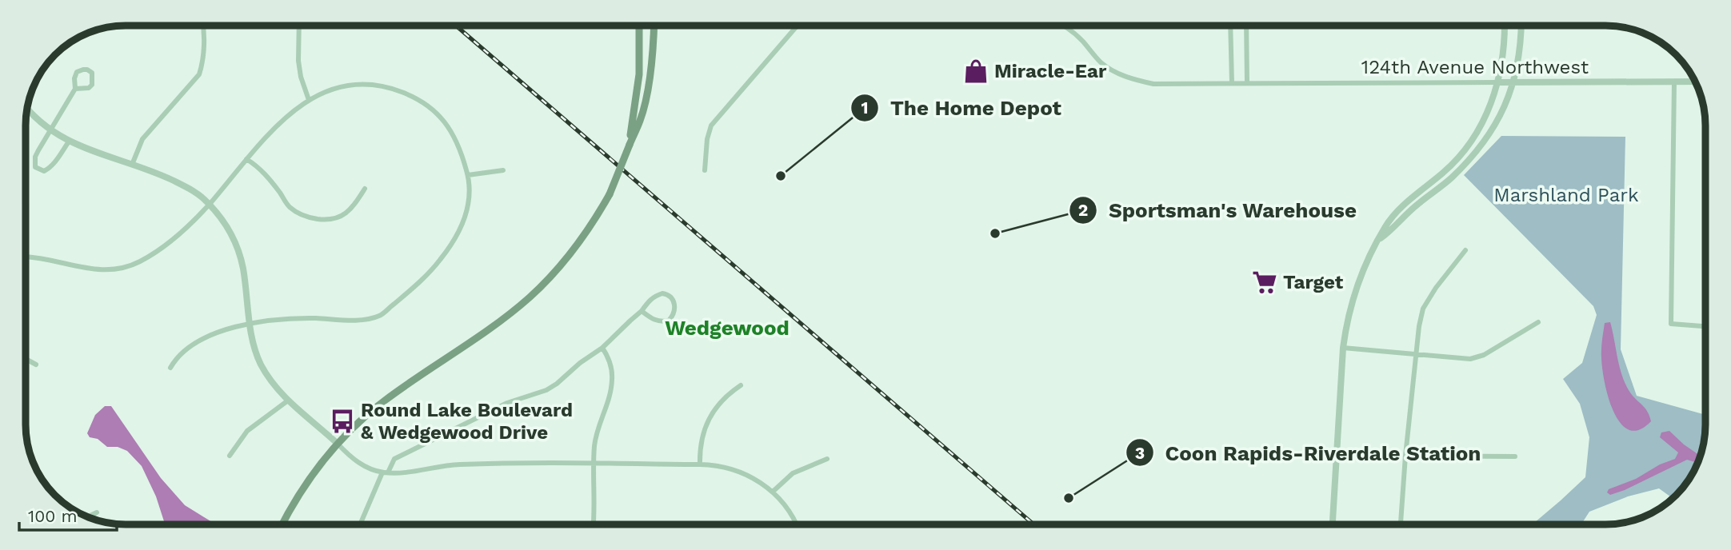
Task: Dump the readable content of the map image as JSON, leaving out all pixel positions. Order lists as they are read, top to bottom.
{
  "streets": {
    "street": ["124th Avenue Northwest"]
  },
  "districts": ["Wedgewood"],
  "parks": ["Marshland Park"],
  "places": {
    "shop": ["Miracle-Ear"],
    "other": ["The Home Depot", "Sportsman's Warehouse", "Coon Rapids-Riverdale Station"],
    "supermarket": ["Target"],
    "bus stop": ["Round Lake Boulevard & Wedgewood Drive"]
  },
  "scale_bar": "100 m"
}
